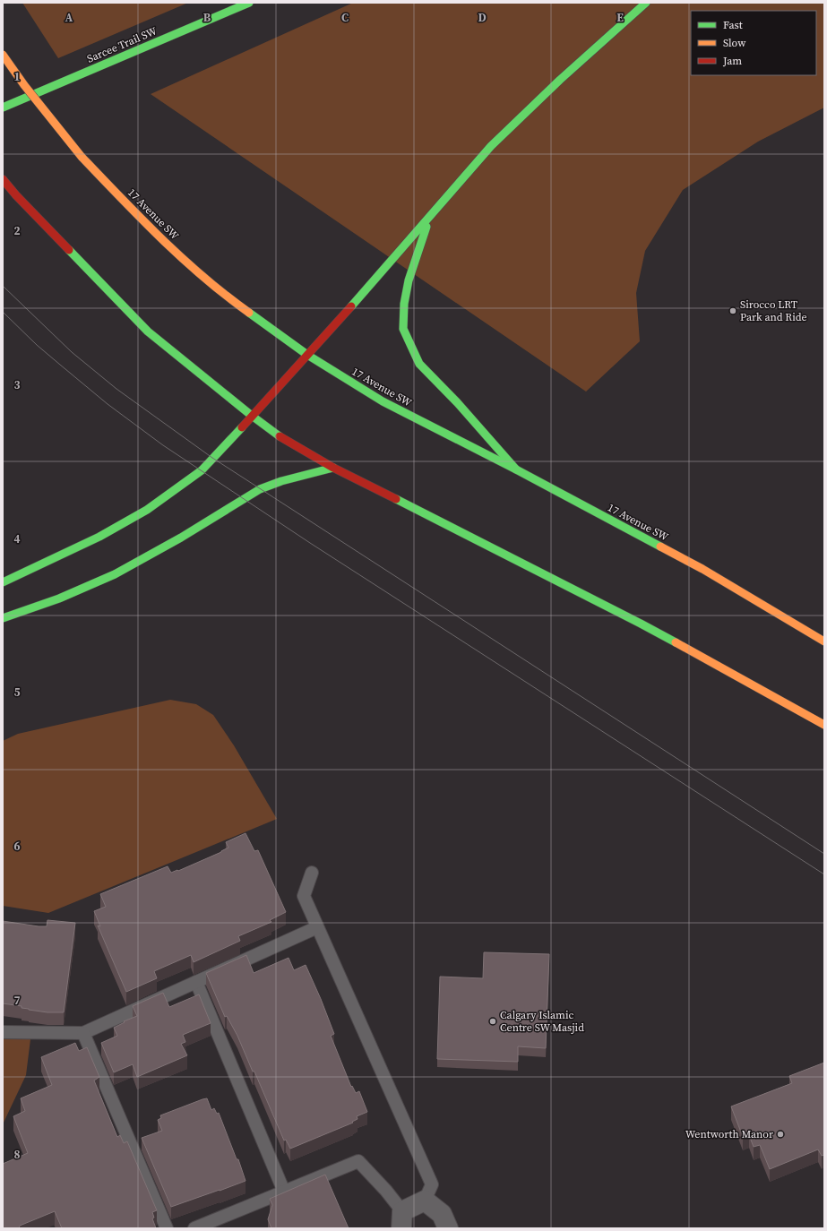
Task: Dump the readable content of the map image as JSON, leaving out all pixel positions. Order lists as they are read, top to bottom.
{
  "streets": {
    "main road": ["Sarcee Trail SW", "17 Avenue SW"]
  },
  "places": ["Sirocco LRT Park and Ride", "Calgary Islamic Centre SW Masjid", "Wentworth Manor"],
  "legend": ["Fast", "Slow", "Jam"],
  "grid": {
    "columns": [
      "A",
      "B",
      "C",
      "D",
      "E"
    ],
    "rows": [
      "1",
      "2",
      "3",
      "4",
      "5",
      "6",
      "7",
      "8"
    ]
  }
}
